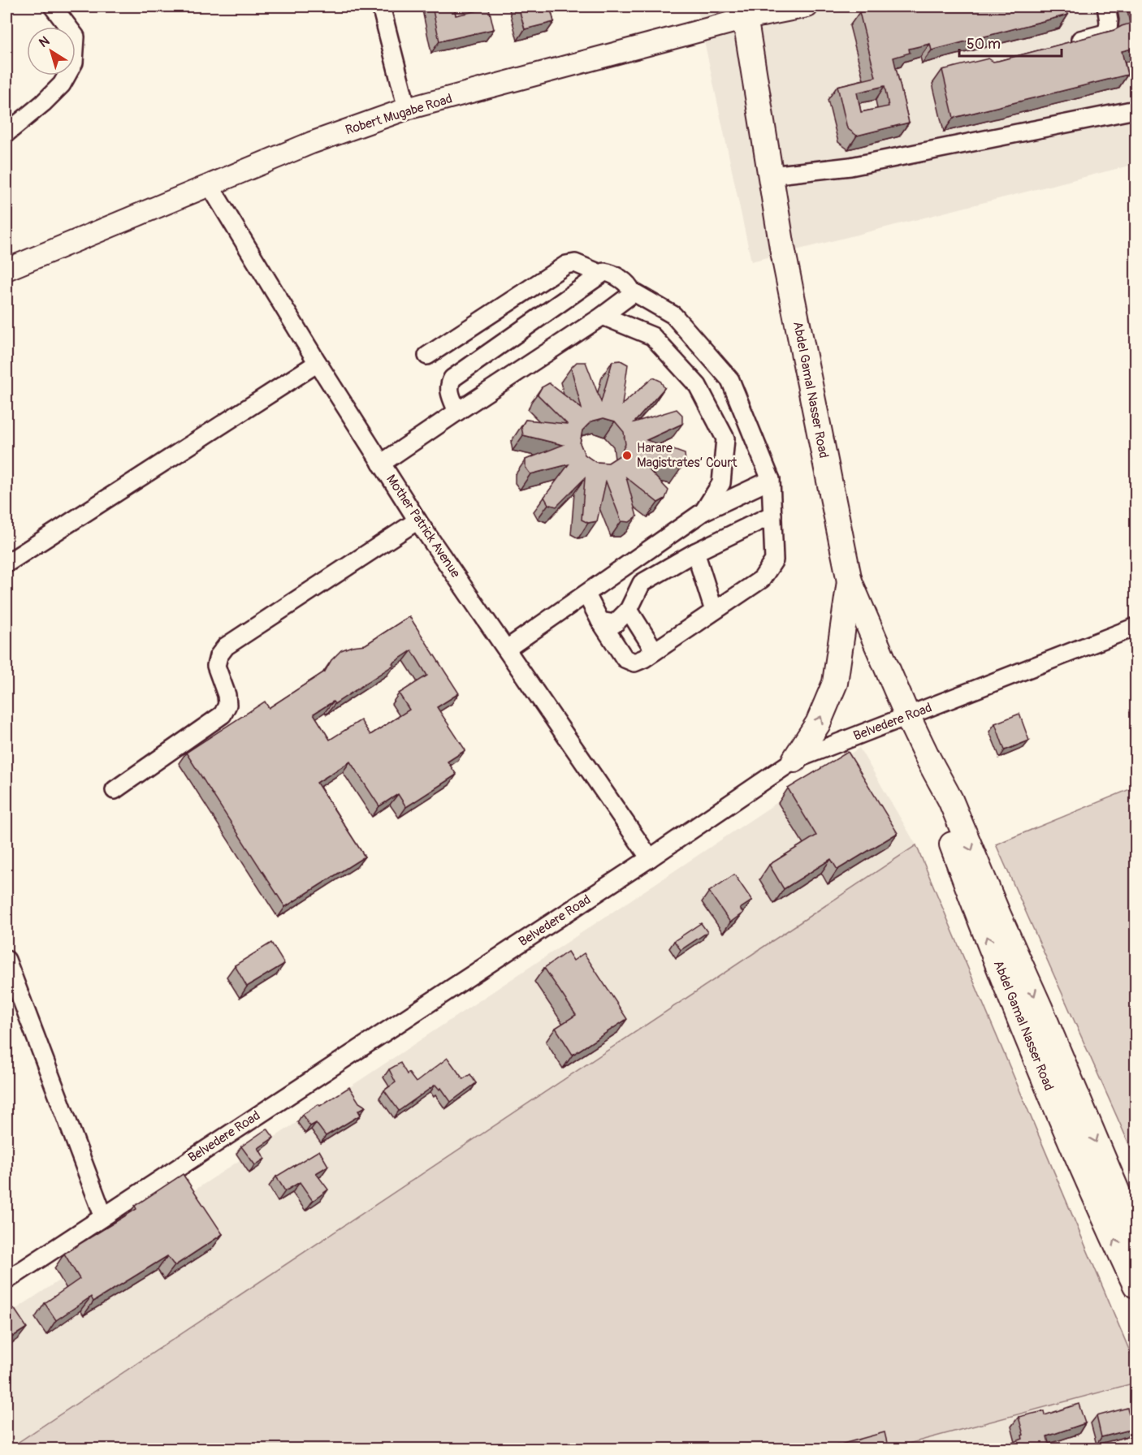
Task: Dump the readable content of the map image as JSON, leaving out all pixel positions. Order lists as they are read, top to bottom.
{
  "streets": {
    "highway": ["Abdel Gamal Nasser Road"],
    "main road": ["Robert Mugabe Road"],
    "street": ["Mother Patrick Avenue", "Belvedere Road"]
  },
  "crossings": [
    ["Robert Mugabe Road", "Abdel Gamal Nasser Road"],
    ["Robert Mugabe Road", "Mother Patrick Avenue"],
    ["Abdel Gamal Nasser Road", "Belvedere Road"],
    ["Mother Patrick Avenue", "Belvedere Road"]
  ],
  "places": ["Harare Magistrates’ Court"],
  "scale_bar": "50 m",
  "north": "top left"
}
